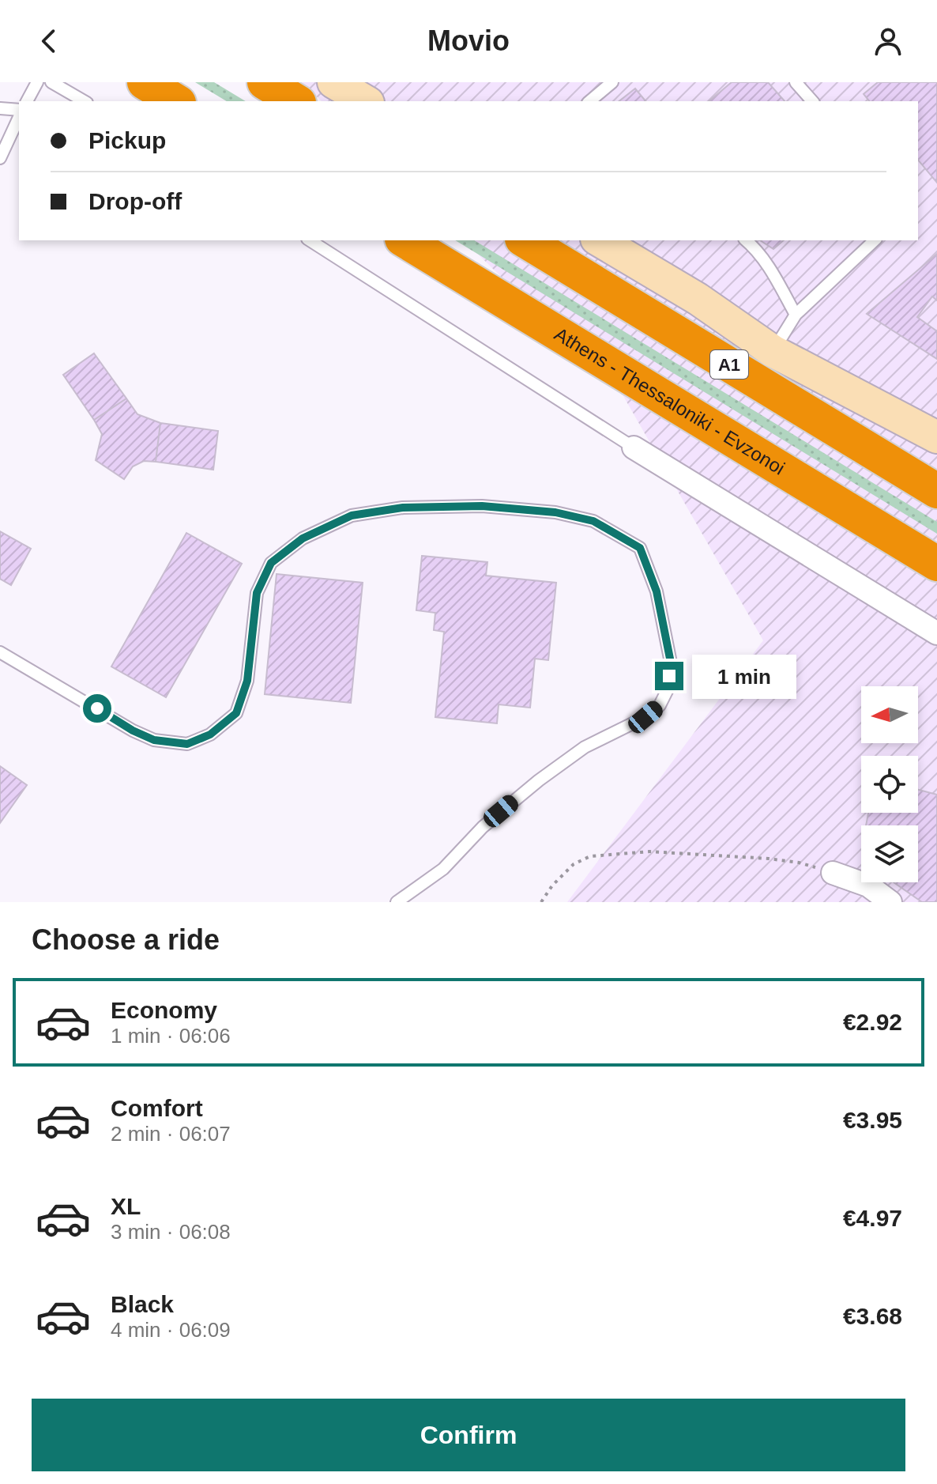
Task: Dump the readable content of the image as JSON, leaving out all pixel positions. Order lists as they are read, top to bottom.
{
  "streets": {
    "highway": ["Α1", "Athens - Thessaloniki - Evzonoi"]
  },
  "north": "left",
  "page": {
    "header": "Movio",
    "banner": ["Pickup", "Drop-off"],
    "bubble": "1 min",
    "heading": "Choose a ride",
    "list": [
      {
        "name": "Economy",
        "note": "1 min · 06:06",
        "value": "€2.92"
      },
      {
        "name": "Comfort",
        "note": "2 min · 06:07",
        "value": "€3.95"
      },
      {
        "name": "XL",
        "note": "3 min · 06:08",
        "value": "€4.97"
      },
      {
        "name": "Black",
        "note": "4 min · 06:09",
        "value": "€3.68"
      }
    ],
    "buttons": "Confirm"
  }
}
